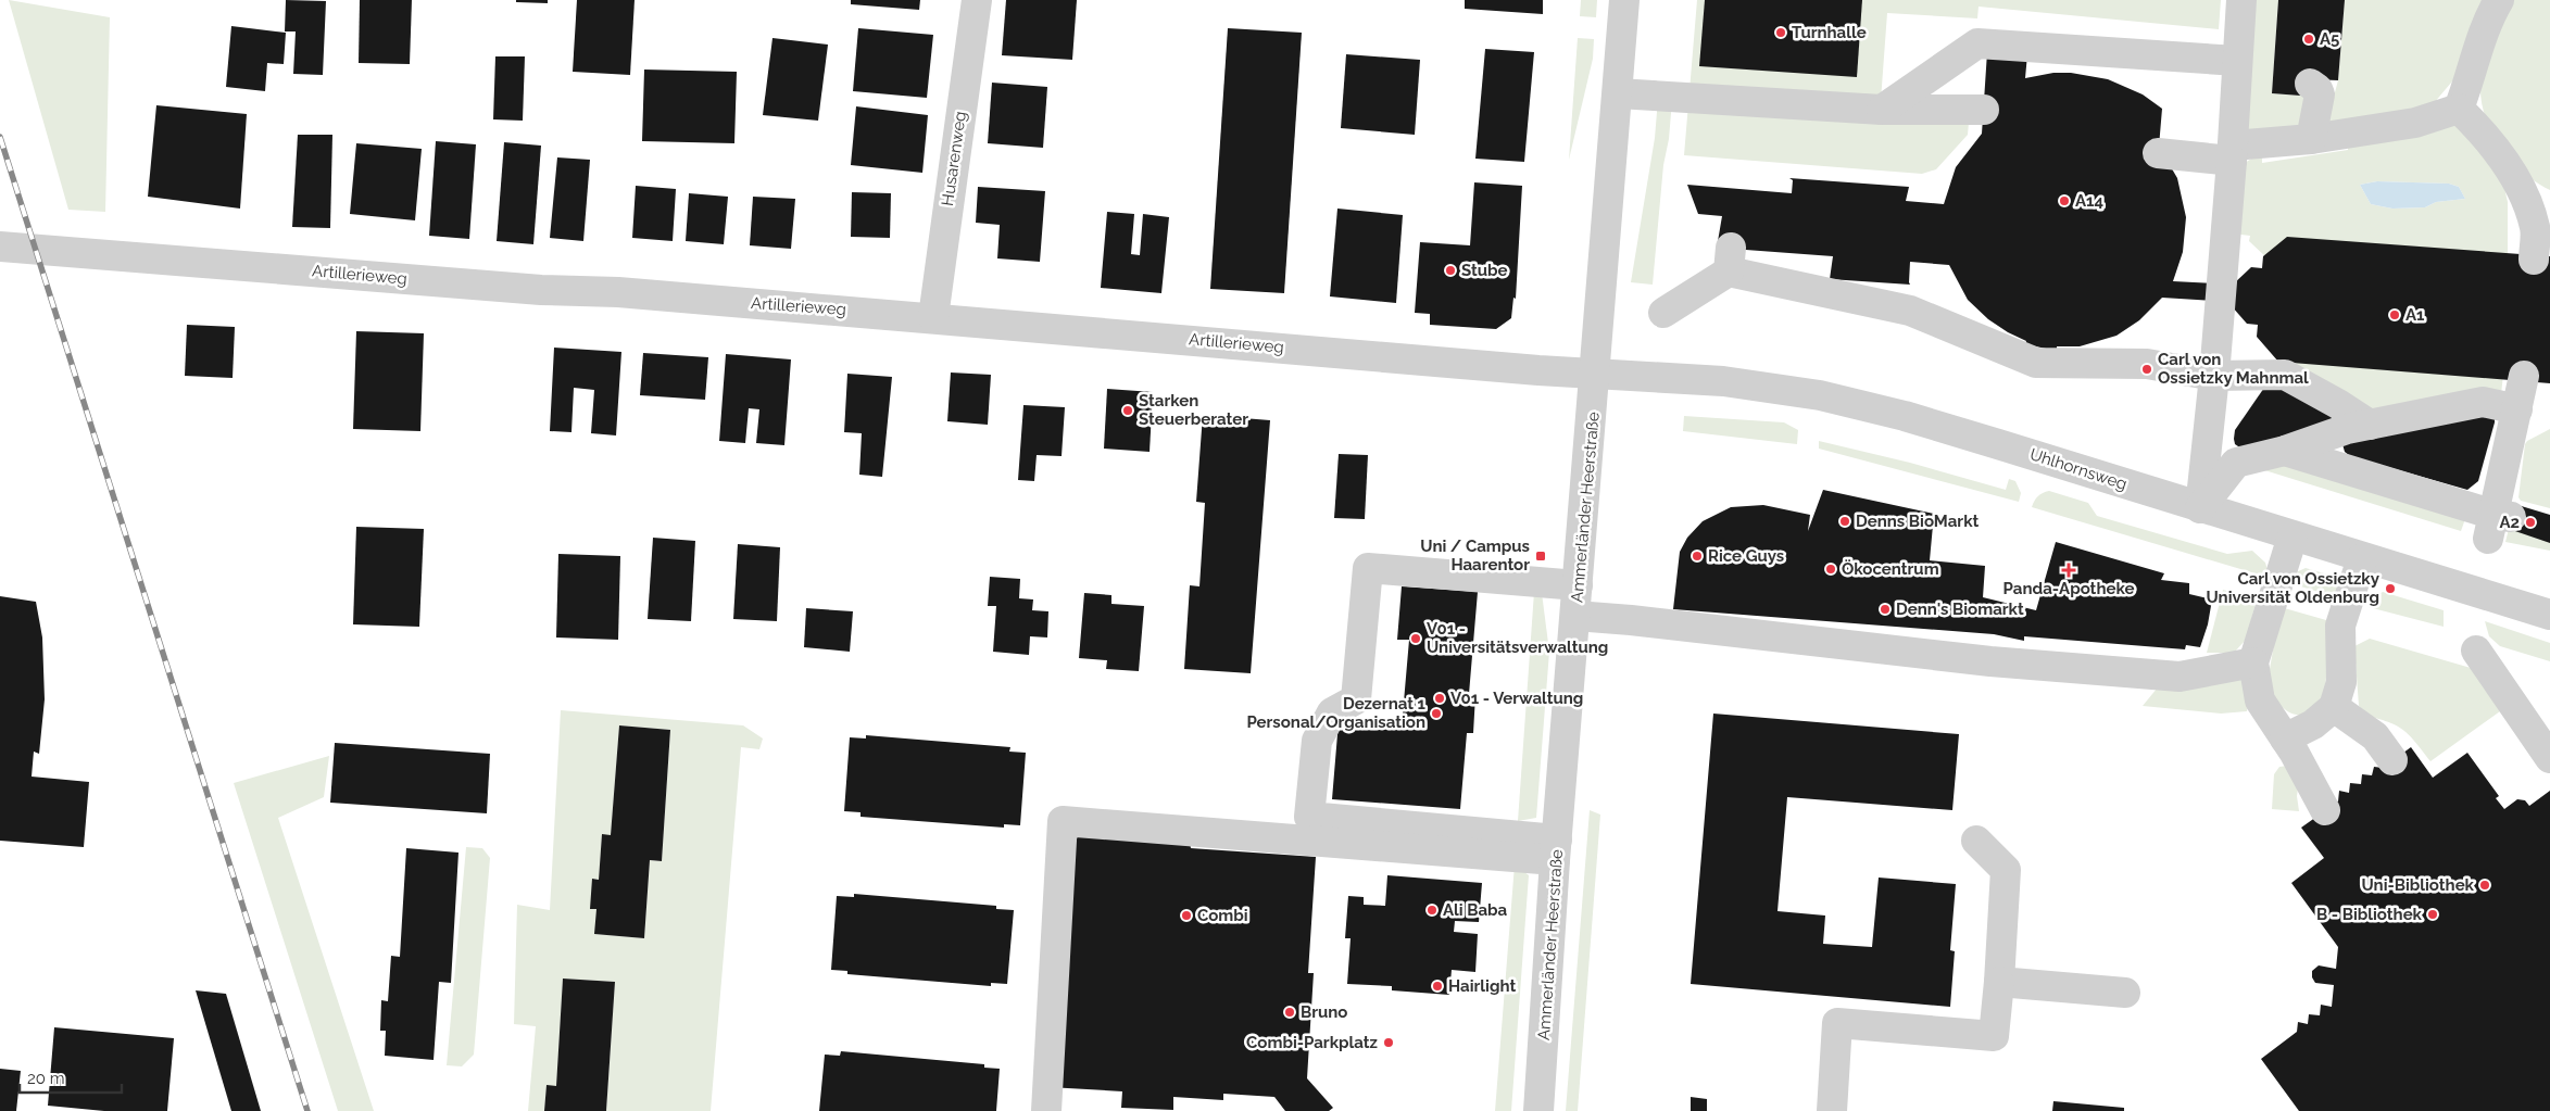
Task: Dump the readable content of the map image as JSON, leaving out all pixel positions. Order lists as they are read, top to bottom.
{
  "streets": {
    "street": [
      "Husarenweg",
      "Artillerieweg",
      "Uhlhornsweg",
      "Ammerländer Heerstraße"
    ]
  },
  "crossings": [
    ["Husarenweg", "Artillerieweg"],
    ["Artillerieweg", "Uhlhornsweg"],
    ["Artillerieweg", "Ammerländer Heerstraße"],
    ["Uhlhornsweg", "Ammerländer Heerstraße"]
  ],
  "places": {
    "other": [
      "Turnhalle",
      "A5",
      "A14",
      "Stube",
      "A1",
      "Carl von Ossietzky Mahnmal",
      "Starken Steuerberater",
      "Denns BioMarkt",
      "A2",
      "Rice Guys",
      "Ökocentrum",
      "Carl von Ossietzky Universität Oldenburg",
      "Denn's Biomarkt",
      "V01 - Universitätsverwaltung",
      "V01 - Verwaltung",
      "Dezernat 1 Personal/Organisation",
      "Uni-Bibliothek",
      "Ali Baba",
      "B - Bibliothek",
      "Combi",
      "Hairlight",
      "Bruno",
      "Combi-Parkplatz"
    ],
    "transit": ["Uni / Campus Haarentor"],
    "health": ["Panda-Apotheke"]
  },
  "scale_bar": "20 m"
}
